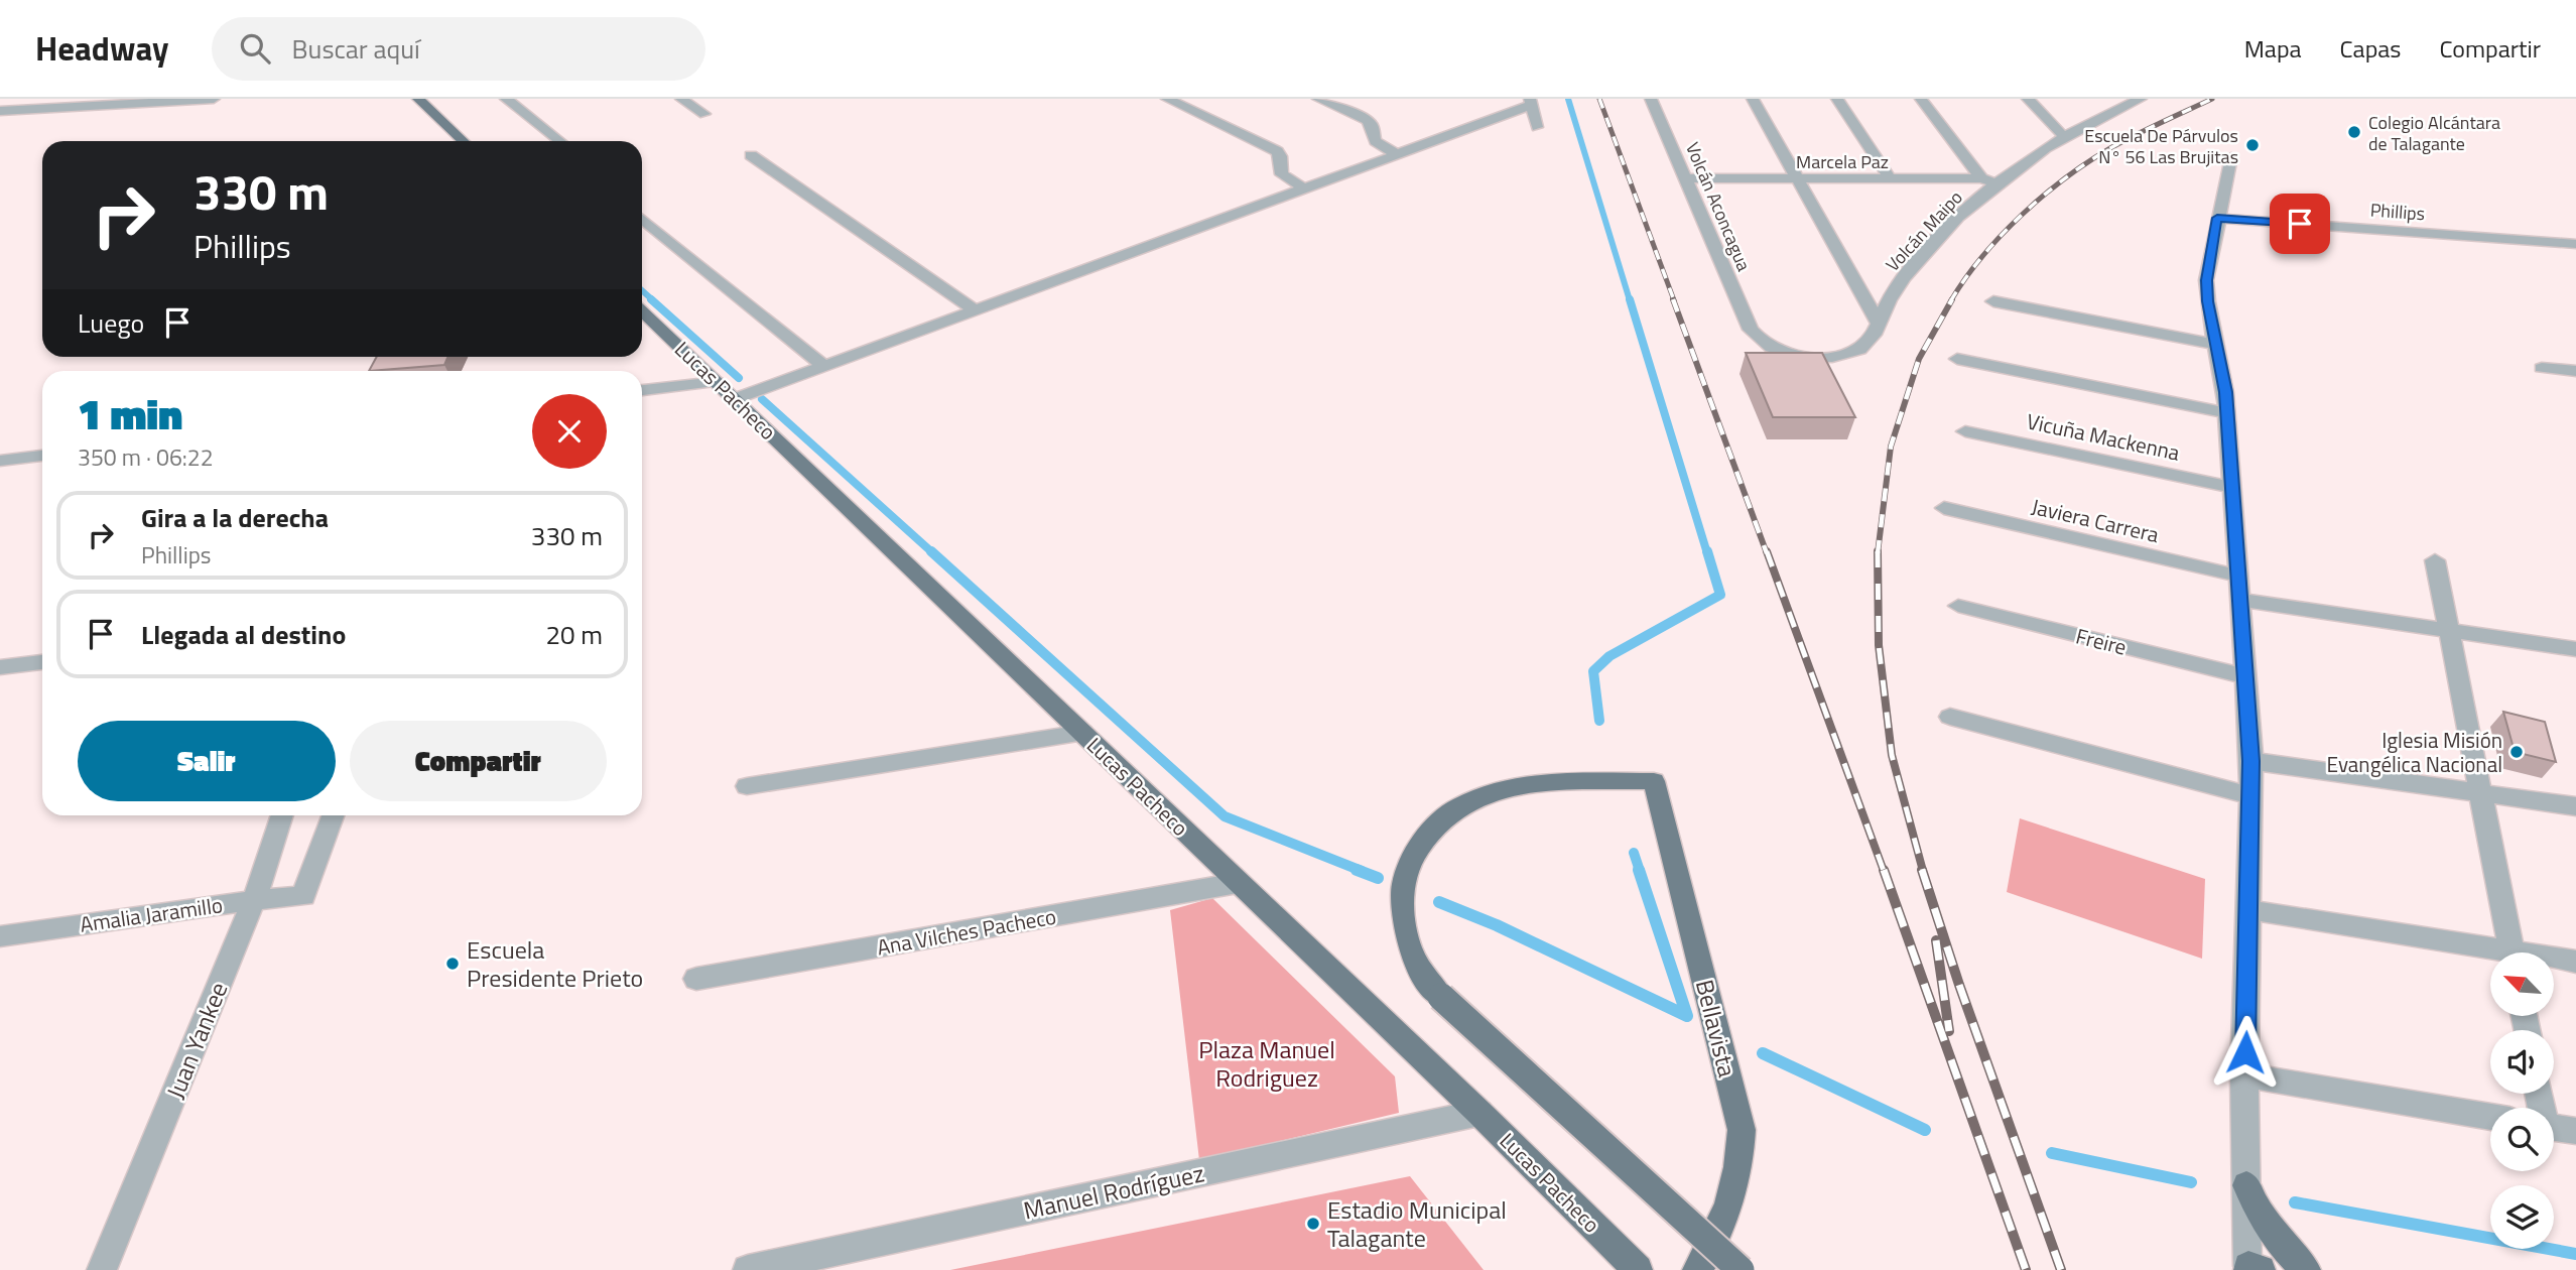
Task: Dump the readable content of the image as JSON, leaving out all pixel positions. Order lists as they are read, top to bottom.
{
  "streets": {
    "main road": ["Lucas Pacheco", "Bellavista"],
    "street": [
      "Marcela Paz",
      "Volcán Aconcagua",
      "Phillips",
      "Volcán Maipo",
      "Vicuña Mackenna",
      "Javiera Carrera",
      "Freire",
      "Amalia Jaramillo",
      "Ana Vilches Pacheco",
      "Juan Yankee",
      "Manuel Rodríguez"
    ]
  },
  "crossings": [
    ["Marcela Paz", "Volcán Aconcagua"],
    ["Marcela Paz", "Volcán Maipo"],
    ["Volcán Aconcagua", "Volcán Maipo"],
    ["Lucas Pacheco", "Ana Vilches Pacheco"],
    ["Lucas Pacheco", "Manuel Rodríguez"],
    ["Amalia Jaramillo", "Juan Yankee"]
  ],
  "parks": ["Plaza Manuel Rodriguez"],
  "places": [
    "Colegio Alcántara de Talagante",
    "Escuela De Párvulos N° 56 Las Brujitas",
    "Iglesia Misión Evangélica Nacional",
    "Escuela Presidente Prieto",
    "Estadio Municipal Talagante"
  ],
  "north": "top left",
  "page": {
    "header": "Headway",
    "search": "Buscar aquí",
    "nav": ["Mapa", "Capas", "Compartir"],
    "turn": ["330 m", "Phillips"],
    "then": "Luego",
    "heading": ["1 min", "350 m · 06:22"],
    "list": [
      {
        "name": "Gira a la derecha",
        "note": "Phillips",
        "value": "330 m"
      },
      {
        "name": "Llegada al destino",
        "value": "20 m"
      }
    ],
    "buttons": ["Salir", "Compartir"]
  }
}
